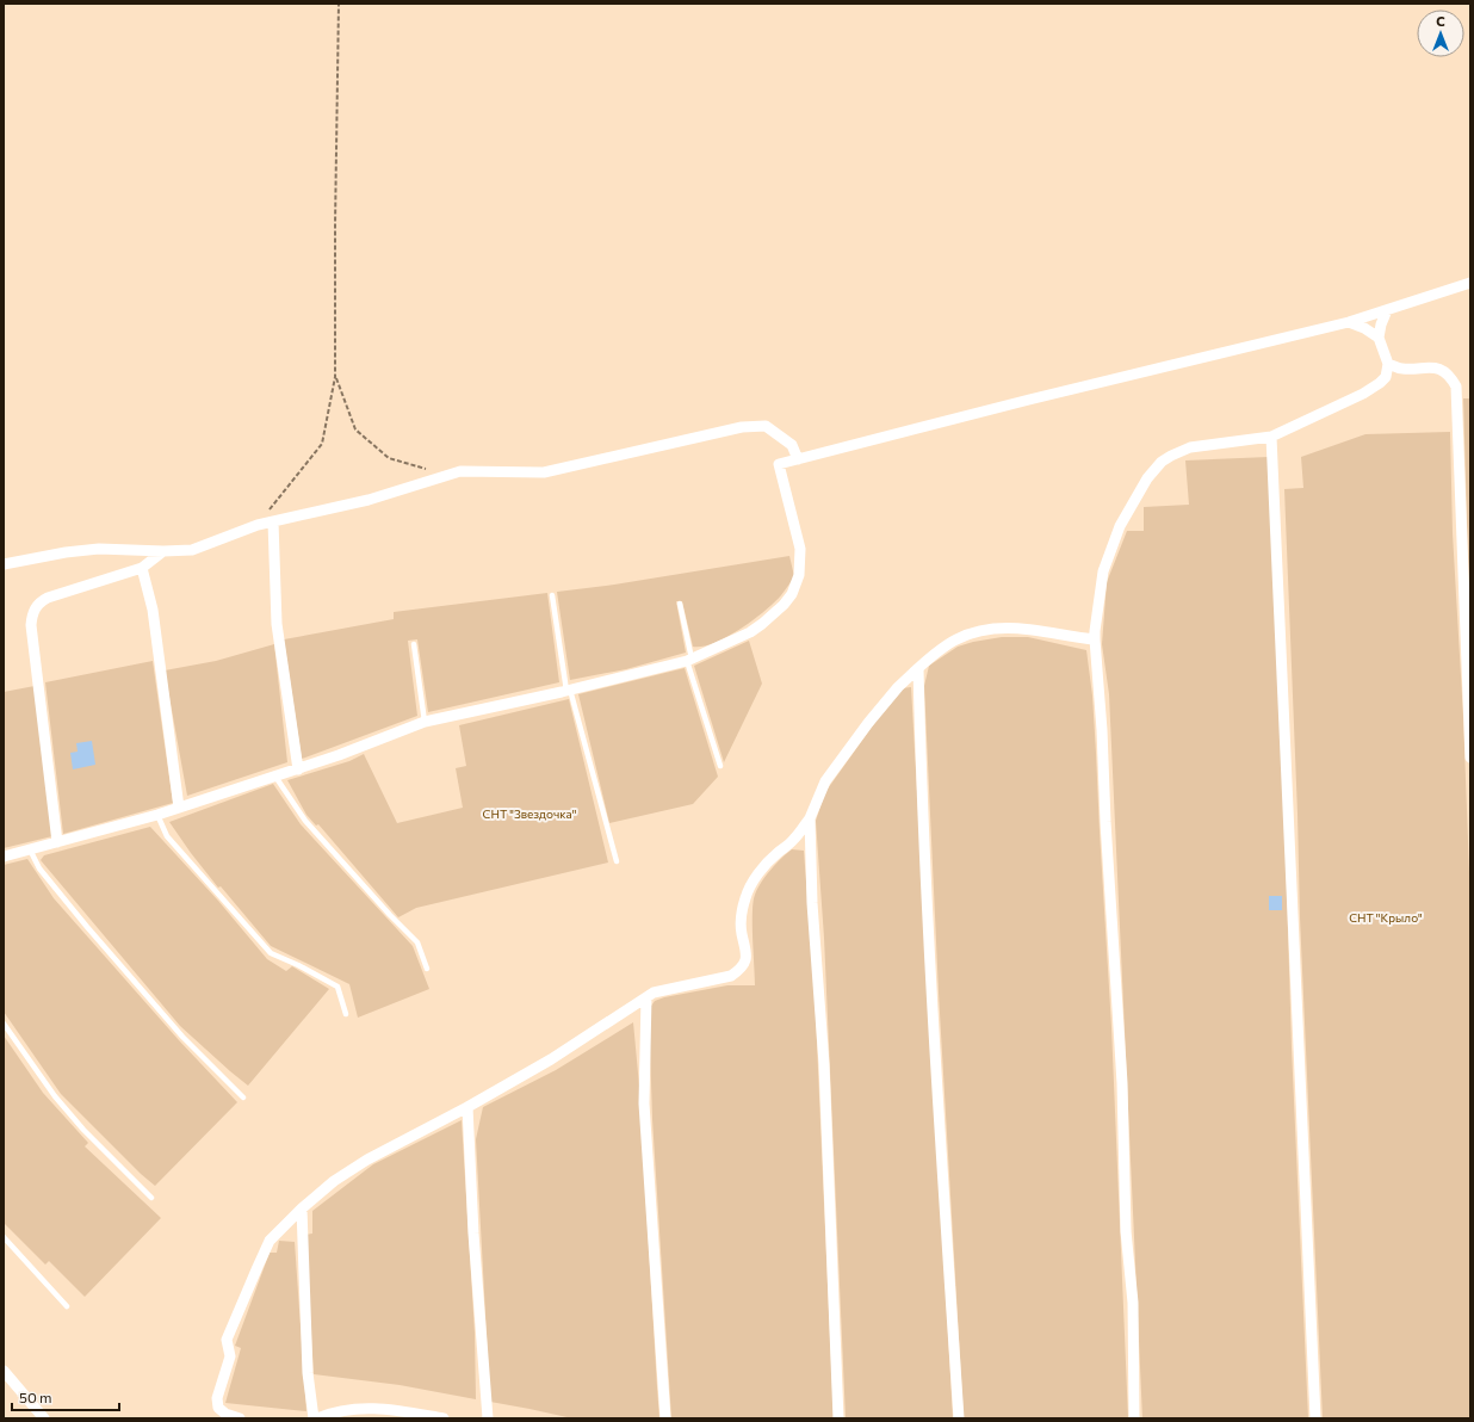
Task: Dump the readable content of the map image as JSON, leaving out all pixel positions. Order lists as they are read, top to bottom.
{
  "parks": ["СНТ \"Звездочка\"", "СНТ \"Крыло\""],
  "scale_bar": "50 m",
  "north": "top"
}
